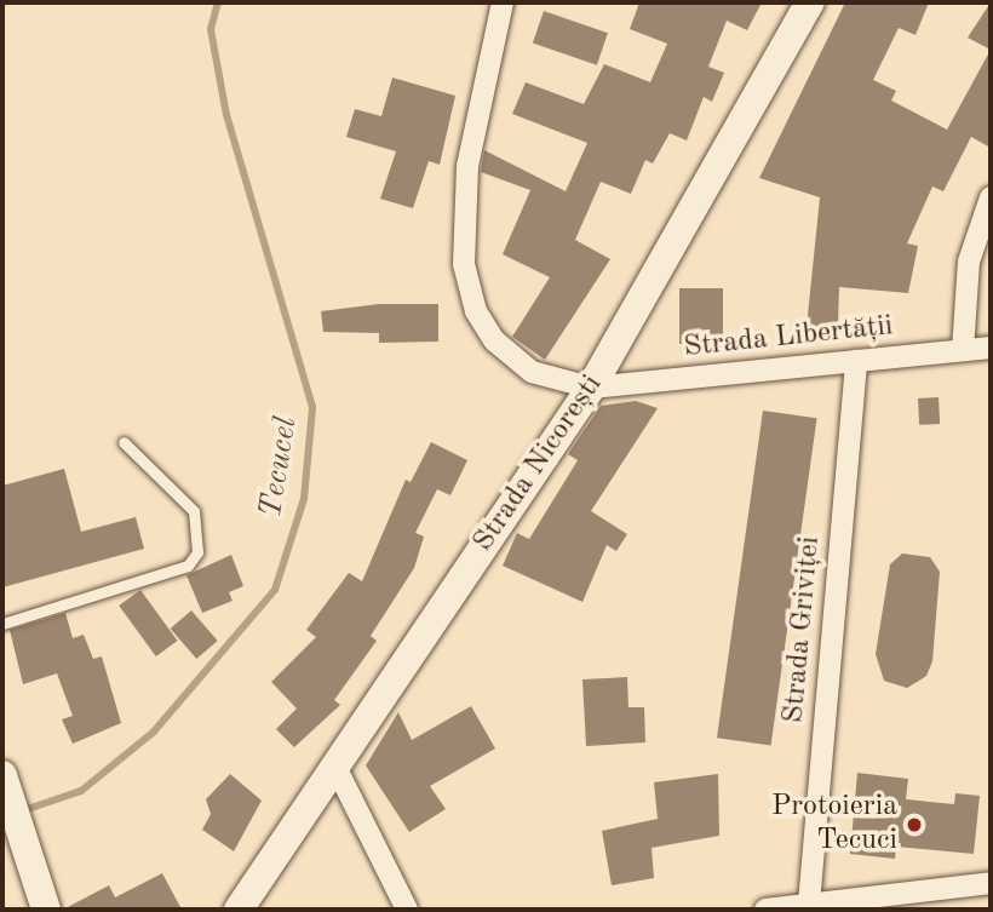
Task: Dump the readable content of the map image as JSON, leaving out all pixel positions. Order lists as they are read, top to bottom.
{
  "streets": {
    "main road": ["Strada Nicorești"],
    "street": ["Strada Libertății", "Strada Griviței"]
  },
  "crossings": [
    ["Strada Libertății", "Strada Nicorești"],
    ["Strada Libertății", "Strada Griviței"]
  ],
  "water": ["Tecucel"],
  "places": ["Protoieria Tecuci"]
}
